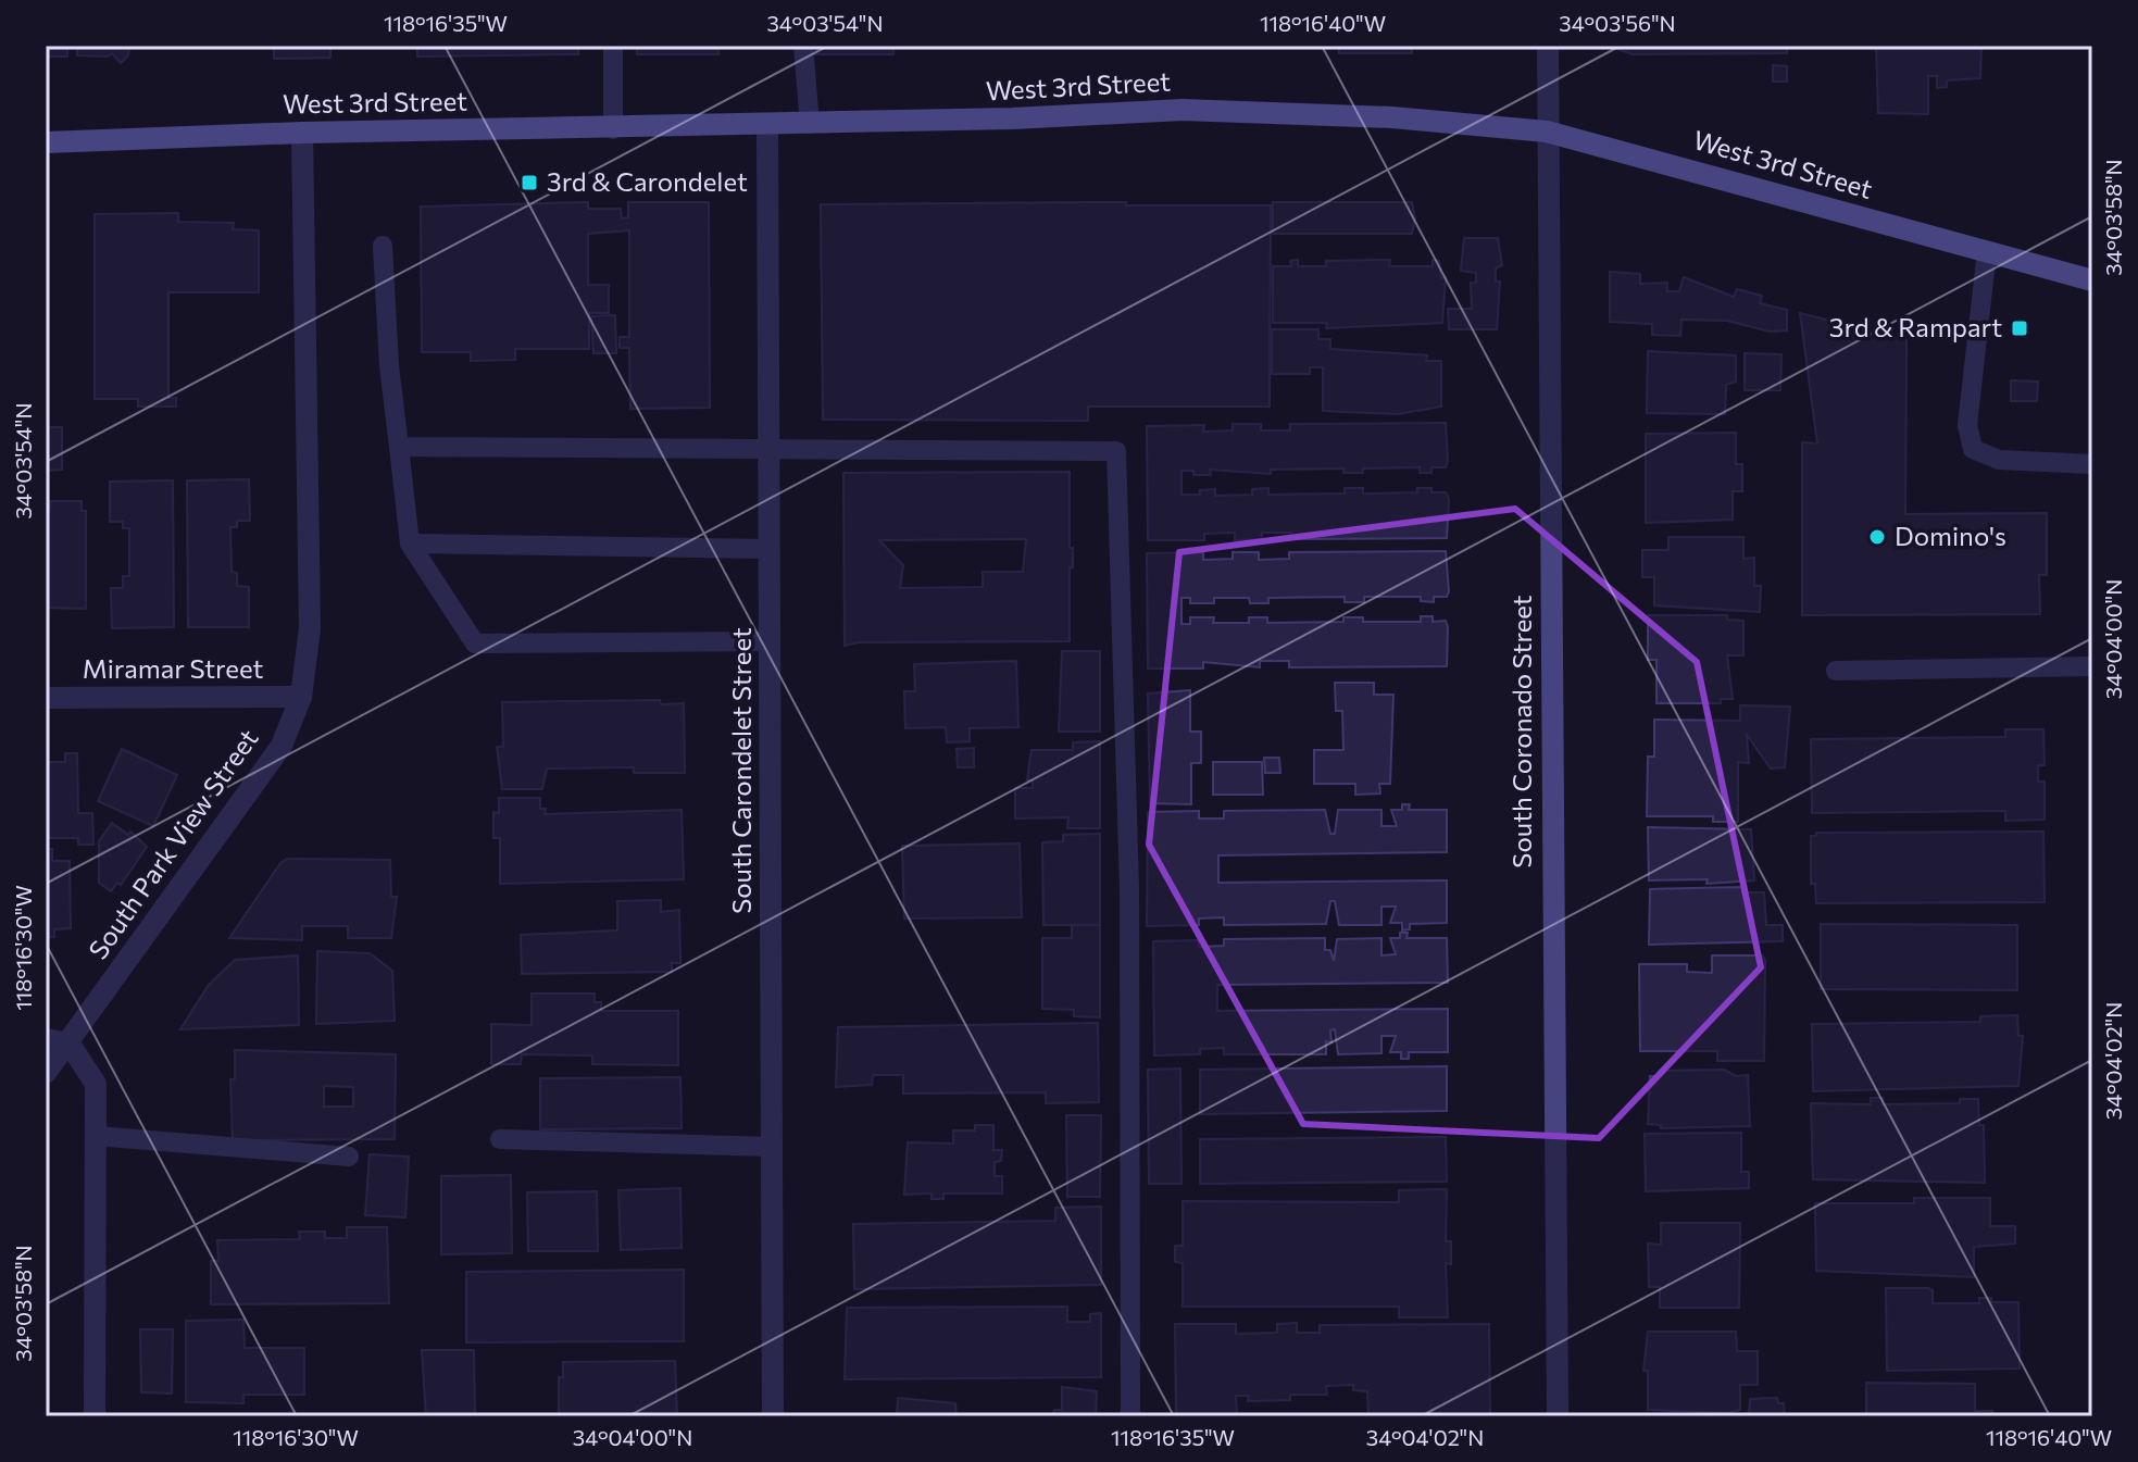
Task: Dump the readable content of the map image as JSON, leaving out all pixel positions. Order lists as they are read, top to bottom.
{
  "streets": {
    "main road": ["West 3rd Street"],
    "street": [
      "Miramar Street",
      "South Coronado Street",
      "South Carondelet Street",
      "South Park View Street"
    ]
  },
  "crossings": [
    ["West 3rd Street", "South Coronado Street"],
    ["West 3rd Street", "South Carondelet Street"],
    ["West 3rd Street", "South Park View Street"],
    ["Miramar Street", "South Park View Street"]
  ],
  "places": {
    "transit": ["3rd & Carondelet", "3rd & Rampart"],
    "other": ["Domino's"]
  },
  "coordinates": [
    "118°16'35\"W",
    "34°03'54\"N",
    "118°16'40\"W",
    "34°03'56\"N",
    "34°03'58\"N",
    "34°04'00\"N",
    "118°16'30\"W",
    "34°04'02\"N"
  ]
}
